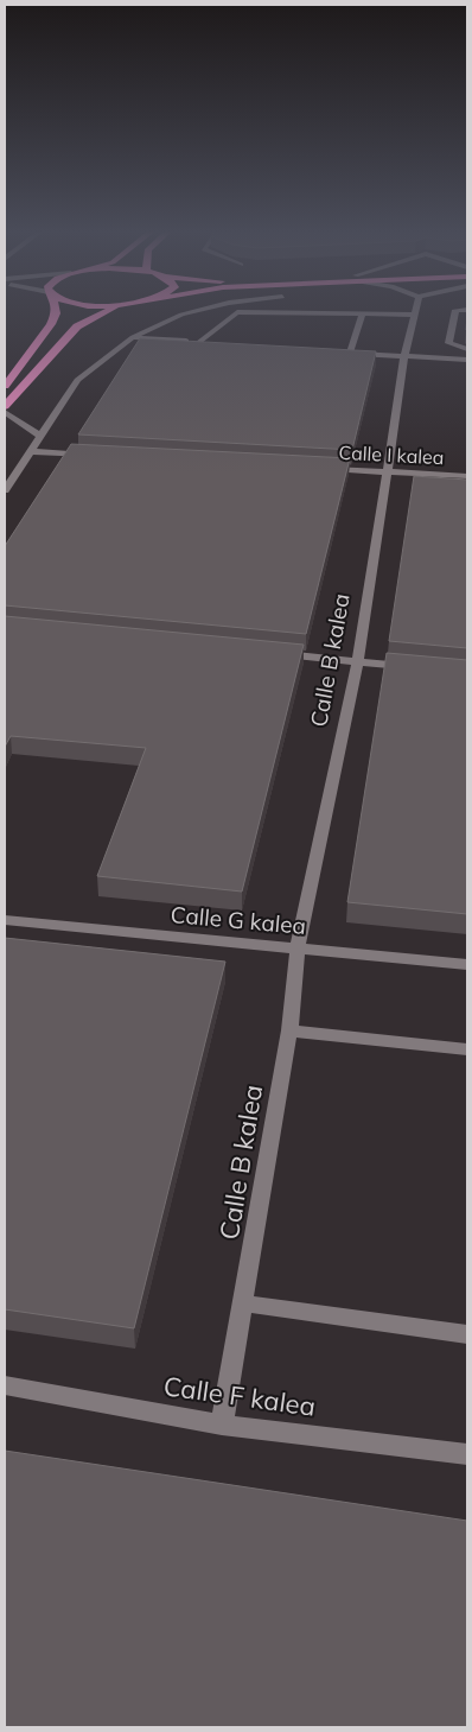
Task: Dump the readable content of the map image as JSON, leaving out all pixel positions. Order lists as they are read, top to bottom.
{
  "streets": {
    "street": [
      "Calle I kalea",
      "Calle B kalea",
      "Calle G kalea",
      "Calle F kalea"
    ]
  },
  "crossings": [
    ["Calle I kalea", "Calle B kalea"],
    ["Calle B kalea", "Calle G kalea"],
    ["Calle B kalea", "Calle F kalea"]
  ]
}
